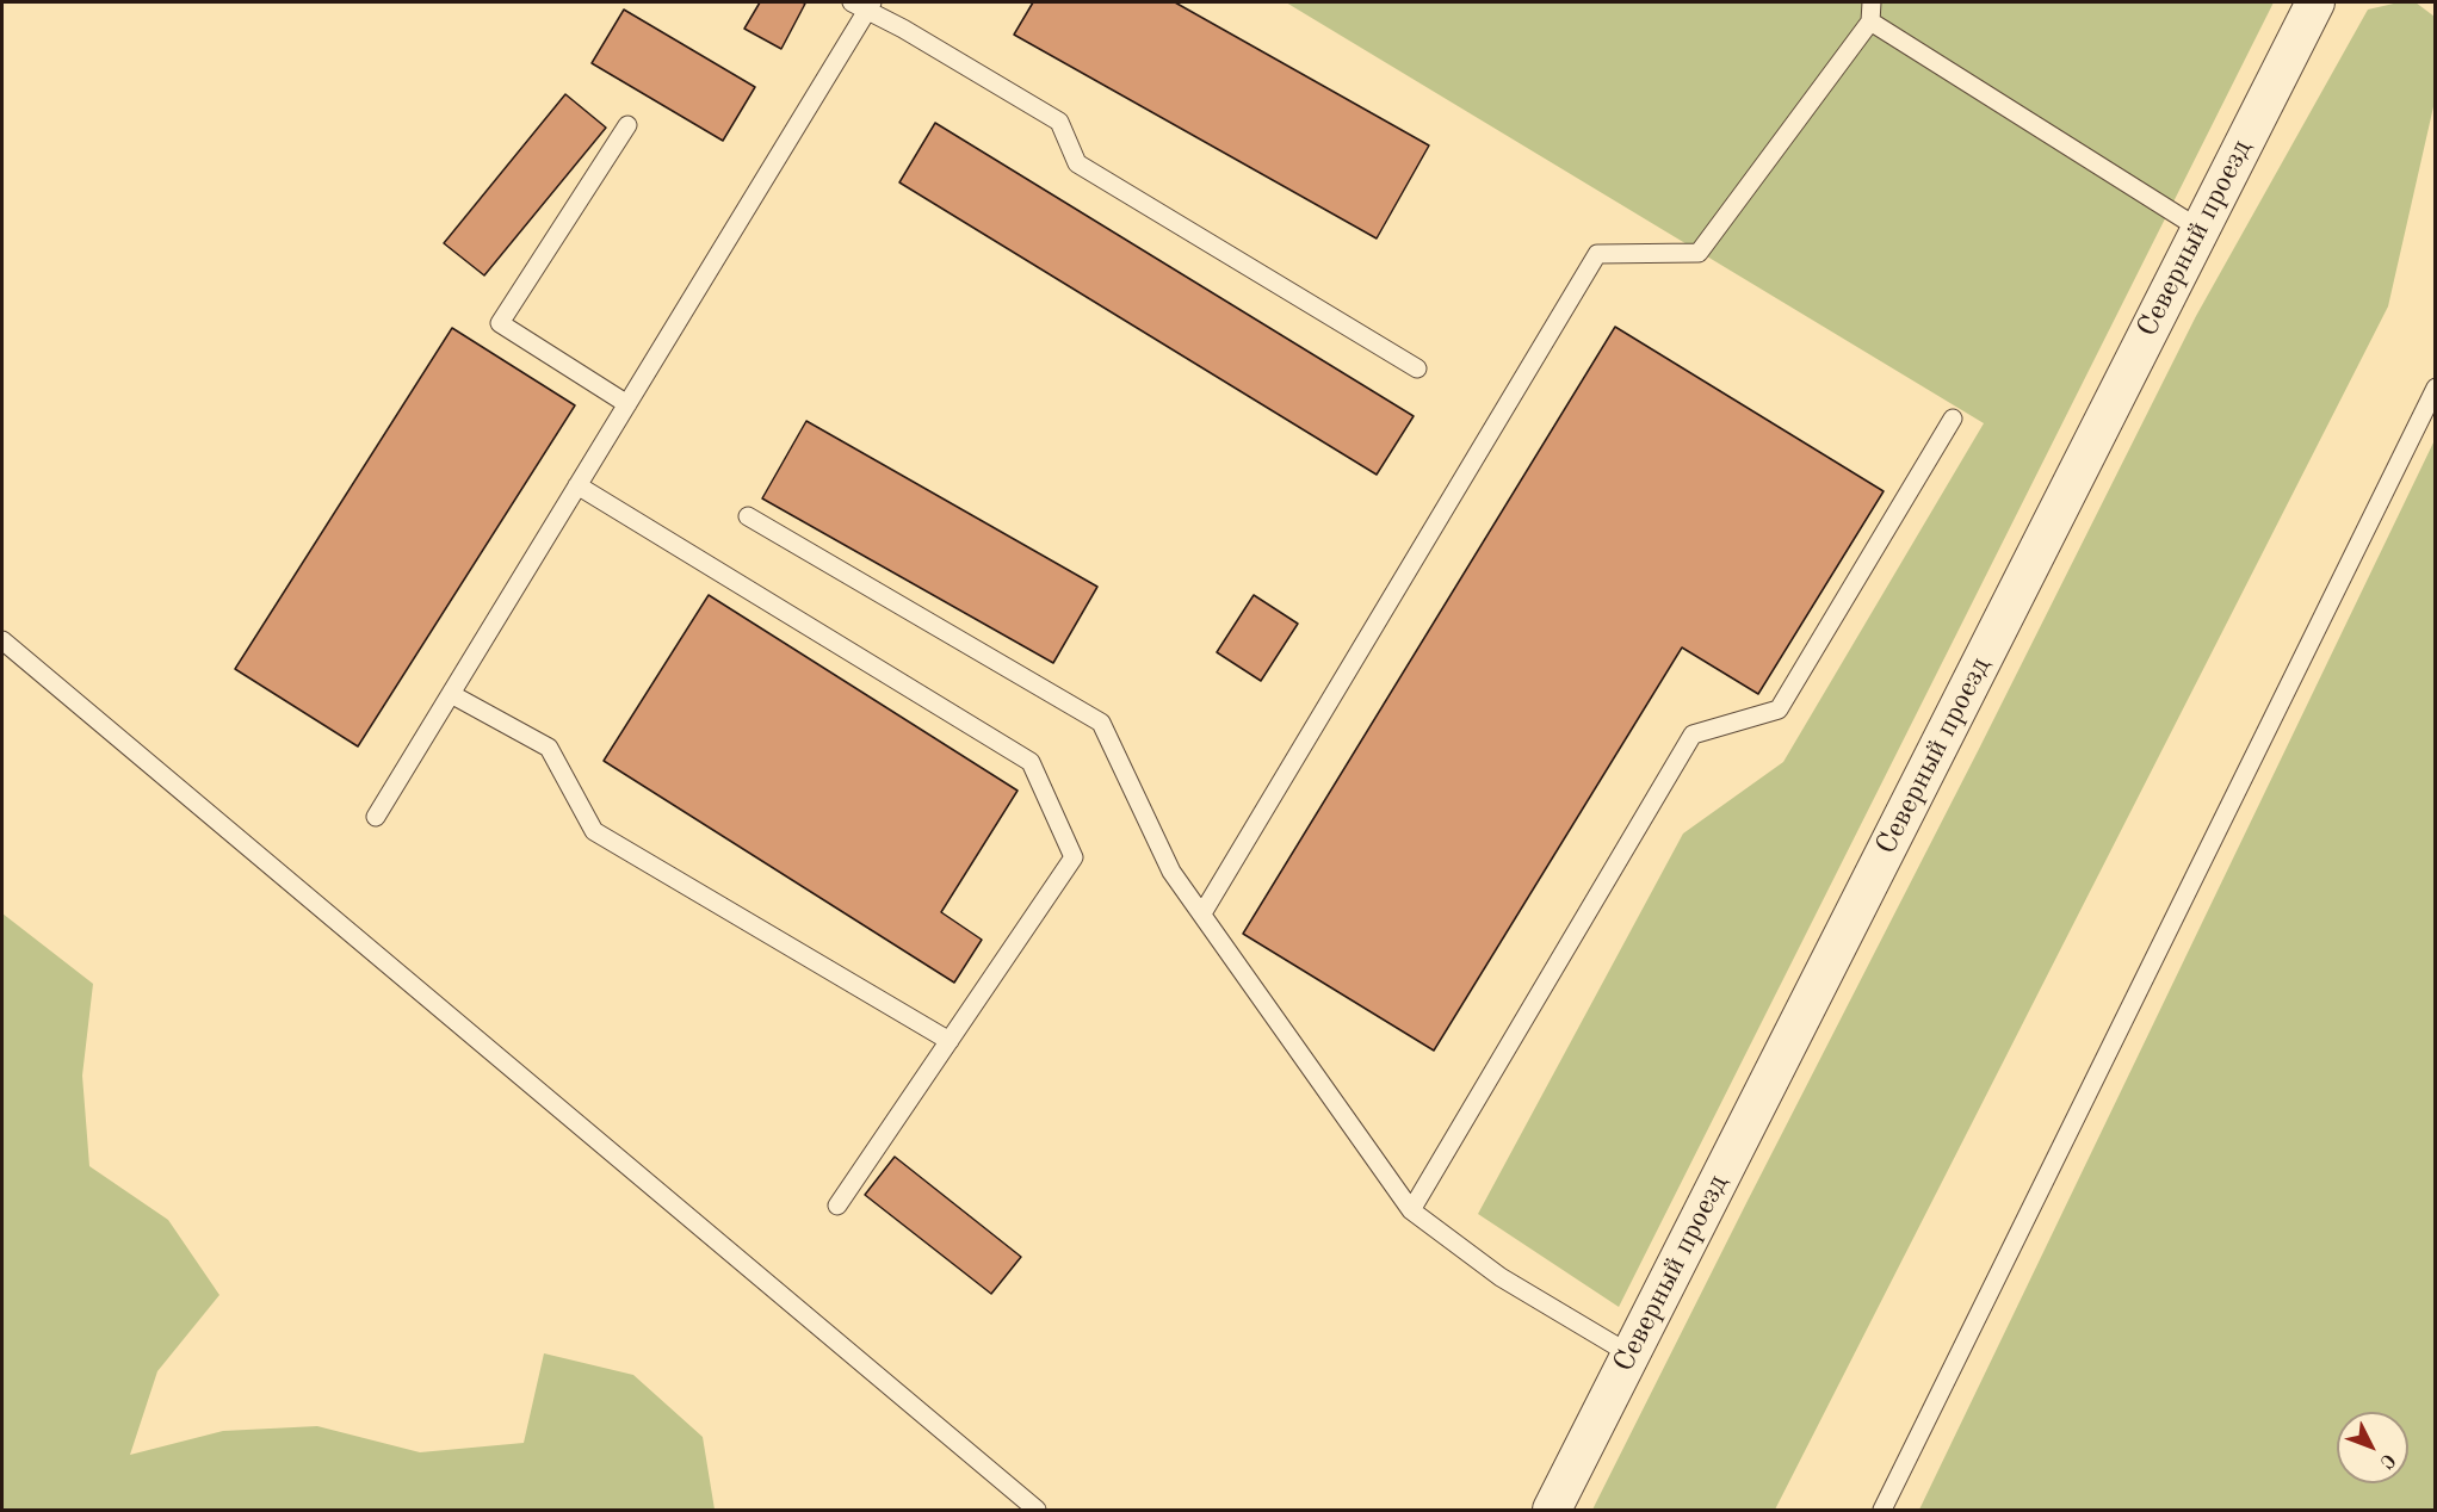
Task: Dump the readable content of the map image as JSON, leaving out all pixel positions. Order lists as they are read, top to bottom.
{
  "streets": {
    "street": ["Северный проезд"]
  },
  "north": "bottom right"
}
